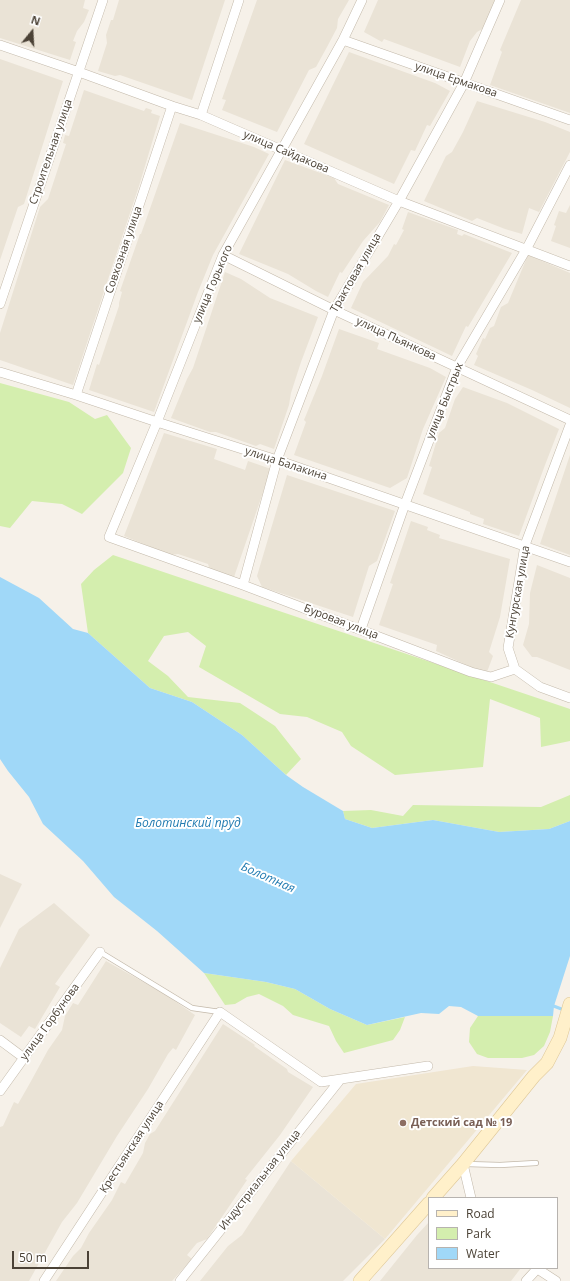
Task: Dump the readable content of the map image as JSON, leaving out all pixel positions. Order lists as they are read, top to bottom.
{
  "streets": {
    "street": [
      "улица Ермакова",
      "Строительная улица",
      "улица Сайдакова",
      "Совхозная улица",
      "Трактовая улица",
      "улица Горького",
      "улица Пьянкова",
      "улица Быстрых",
      "улица Балакина",
      "Кунгурская улица",
      "Буровая улица",
      "улица Горбунова",
      "Крестьянская улица",
      "Индустриальная улица"
    ]
  },
  "crossings": [
    ["улица Ермакова", "Трактовая улица"],
    ["улица Ермакова", "улица Горького"],
    ["Строительная улица", "улица Сайдакова"],
    ["улица Сайдакова", "Совхозная улица"],
    ["улица Сайдакова", "Трактовая улица"],
    ["улица Сайдакова", "улица Горького"],
    ["улица Сайдакова", "улица Быстрых"],
    ["Совхозная улица", "улица Балакина"],
    ["Трактовая улица", "улица Пьянкова"],
    ["Трактовая улица", "улица Балакина"],
    ["Трактовая улица", "Буровая улица"],
    ["улица Горького", "улица Пьянкова"],
    ["улица Горького", "улица Балакина"],
    ["улица Горького", "Буровая улица"],
    ["улица Пьянкова", "улица Быстрых"],
    ["улица Быстрых", "улица Балакина"],
    ["улица Быстрых", "Буровая улица"],
    ["улица Балакина", "Кунгурская улица"],
    ["Кунгурская улица", "Буровая улица"]
  ],
  "water": ["Болотинский пруд", "Болотная"],
  "places": ["Детский сад № 19"],
  "legend": ["Road", "Park", "Water"],
  "scale_bar": "50 m",
  "north": "top"
}
